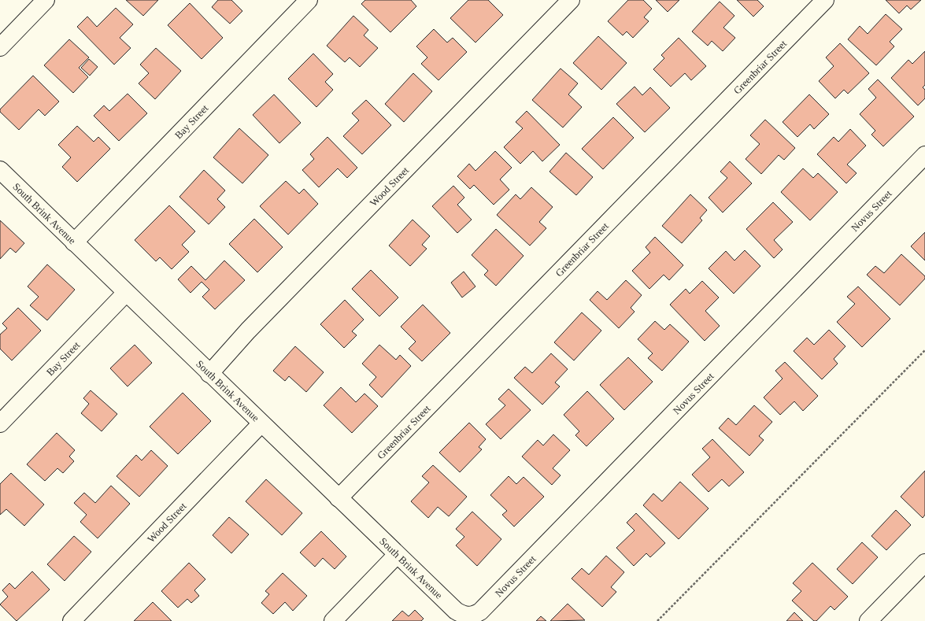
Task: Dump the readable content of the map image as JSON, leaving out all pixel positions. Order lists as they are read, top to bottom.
{
  "streets": {
    "street": [
      "Greenbriar Street",
      "Bay Street",
      "Wood Street",
      "Novus Street",
      "South Brink Avenue"
    ]
  },
  "crossings": [
    ["Greenbriar Street", "South Brink Avenue"],
    ["Bay Street", "South Brink Avenue"],
    ["Wood Street", "South Brink Avenue"],
    ["Novus Street", "South Brink Avenue"]
  ]
}
